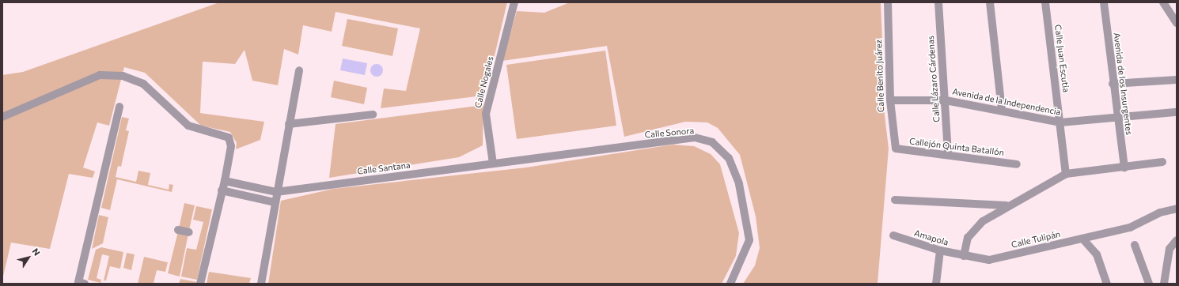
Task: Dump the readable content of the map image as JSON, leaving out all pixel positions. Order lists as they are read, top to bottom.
{
  "streets": {
    "street": [
      "Calle Juan Escutia",
      "Calle Benito Juárez",
      "Calle Lázaro Cárdenas",
      "Calle Nogales",
      "Avenida de los Insurgentes",
      "Avenida de la Independencia",
      "Calle Sonora",
      "Callejón Quinta Batallón",
      "Calle Santana",
      "Amapola",
      "Calle Tulipán"
    ]
  },
  "crossings": [
    ["Calle Juan Escutia", "Avenida de la Independencia"],
    ["Calle Benito Juárez", "Avenida de la Independencia"],
    ["Calle Benito Juárez", "Callejón Quinta Batallón"],
    ["Calle Lázaro Cárdenas", "Avenida de la Independencia"],
    ["Calle Lázaro Cárdenas", "Callejón Quinta Batallón"],
    ["Calle Nogales", "Calle Sonora"],
    ["Calle Nogales", "Calle Santana"],
    ["Avenida de los Insurgentes", "Avenida de la Independencia"],
    ["Calle Sonora", "Calle Santana"],
    ["Amapola", "Calle Tulipán"]
  ],
  "north": "top right"
}
